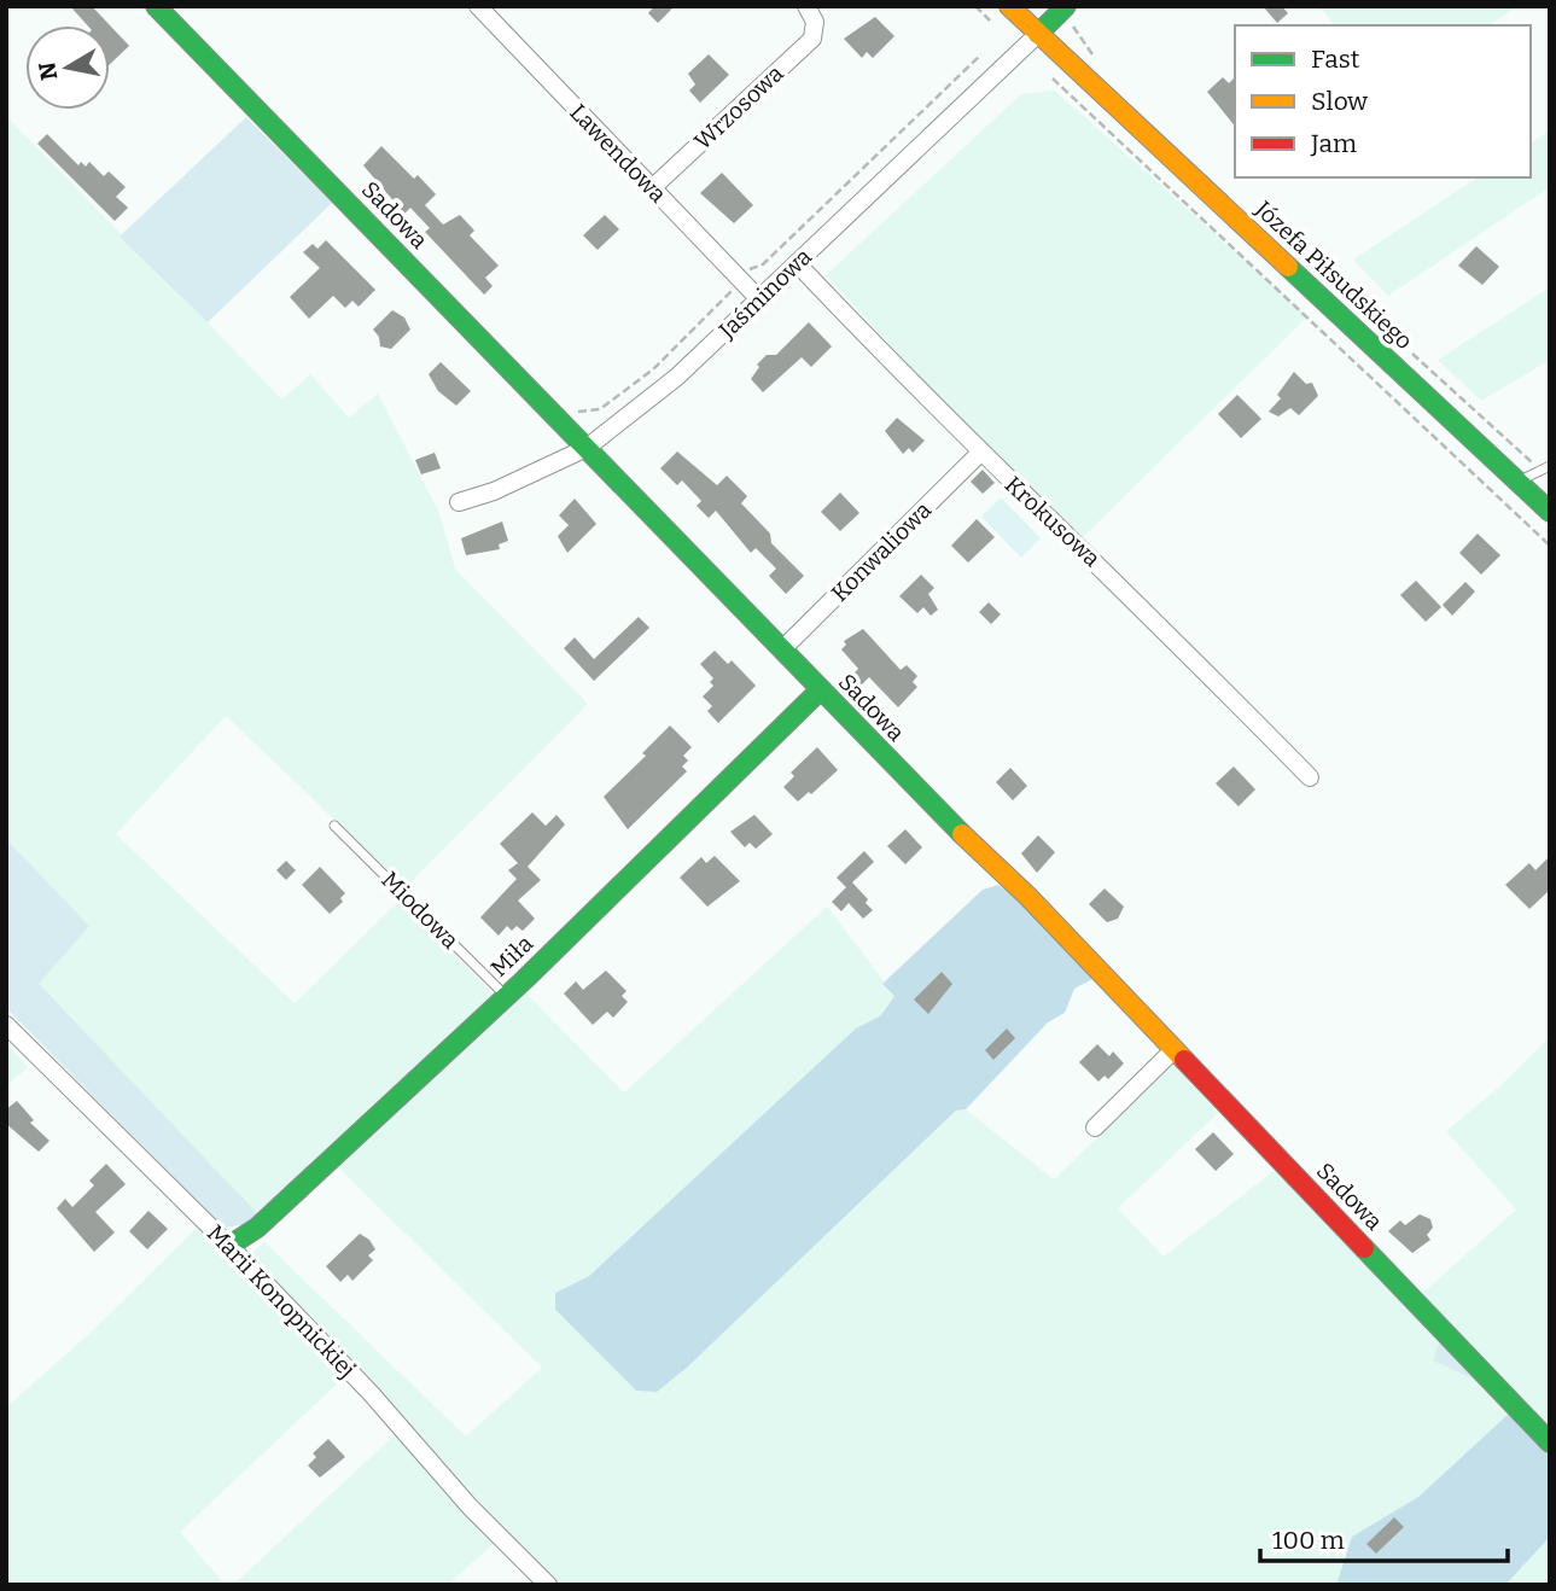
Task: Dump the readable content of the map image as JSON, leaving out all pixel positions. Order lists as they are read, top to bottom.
{
  "streets": {
    "street": [
      "Wrzosowa",
      "Lawendowa",
      "Sadowa",
      "Józefa Piłsudskiego",
      "Jaśminowa",
      "Krokusowa",
      "Konwaliowa",
      "Miła",
      "Marii Konopnickiej"
    ],
    "lane": ["Miodowa"]
  },
  "crossings": [
    ["Wrzosowa", "Lawendowa"],
    ["Lawendowa", "Jaśminowa"],
    ["Sadowa", "Jaśminowa"],
    ["Sadowa", "Konwaliowa"],
    ["Sadowa", "Miła"],
    ["Józefa Piłsudskiego", "Jaśminowa"],
    ["Jaśminowa", "Krokusowa"],
    ["Krokusowa", "Konwaliowa"],
    ["Miodowa", "Miła"],
    ["Miła", "Marii Konopnickiej"]
  ],
  "legend": ["Fast", "Slow", "Jam"],
  "scale_bar": "100 m",
  "north": "left"
}
